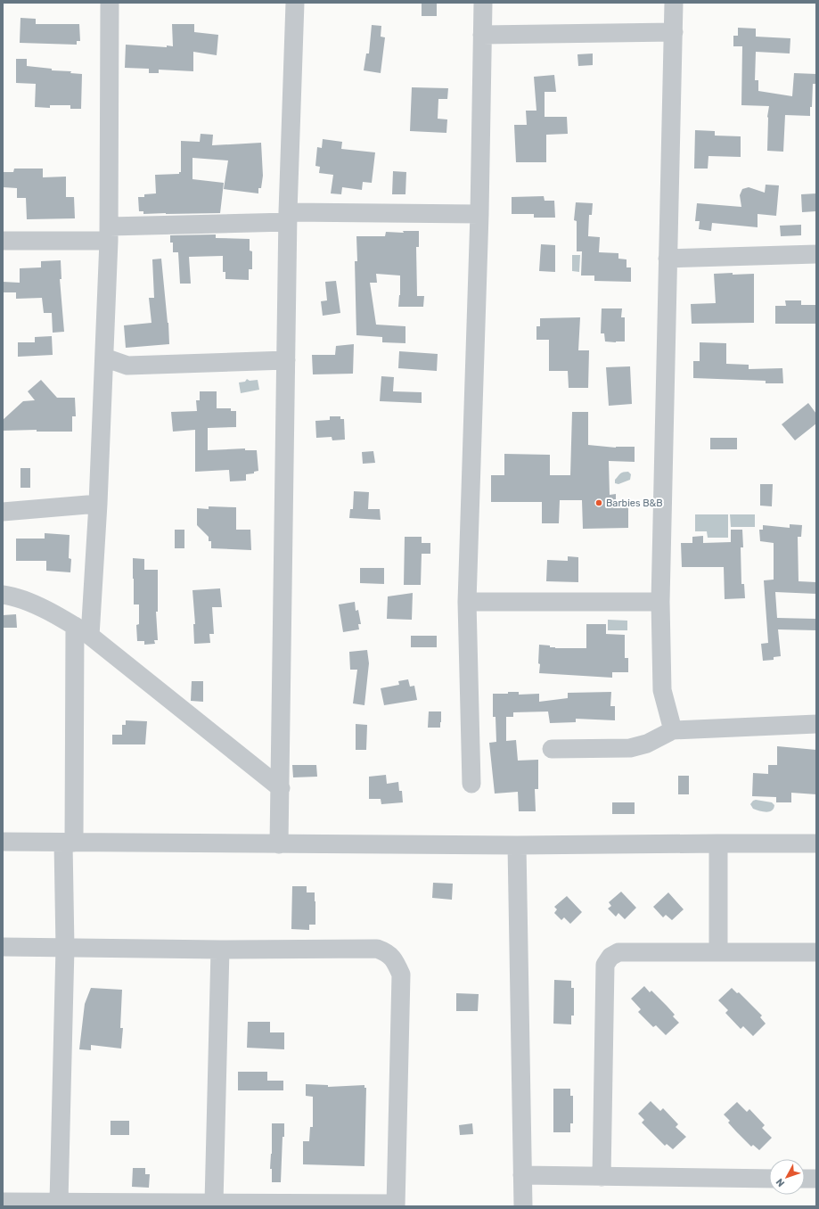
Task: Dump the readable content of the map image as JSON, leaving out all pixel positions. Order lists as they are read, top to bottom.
{
  "places": ["Barbies B&B"],
  "north": "bottom left"
}
